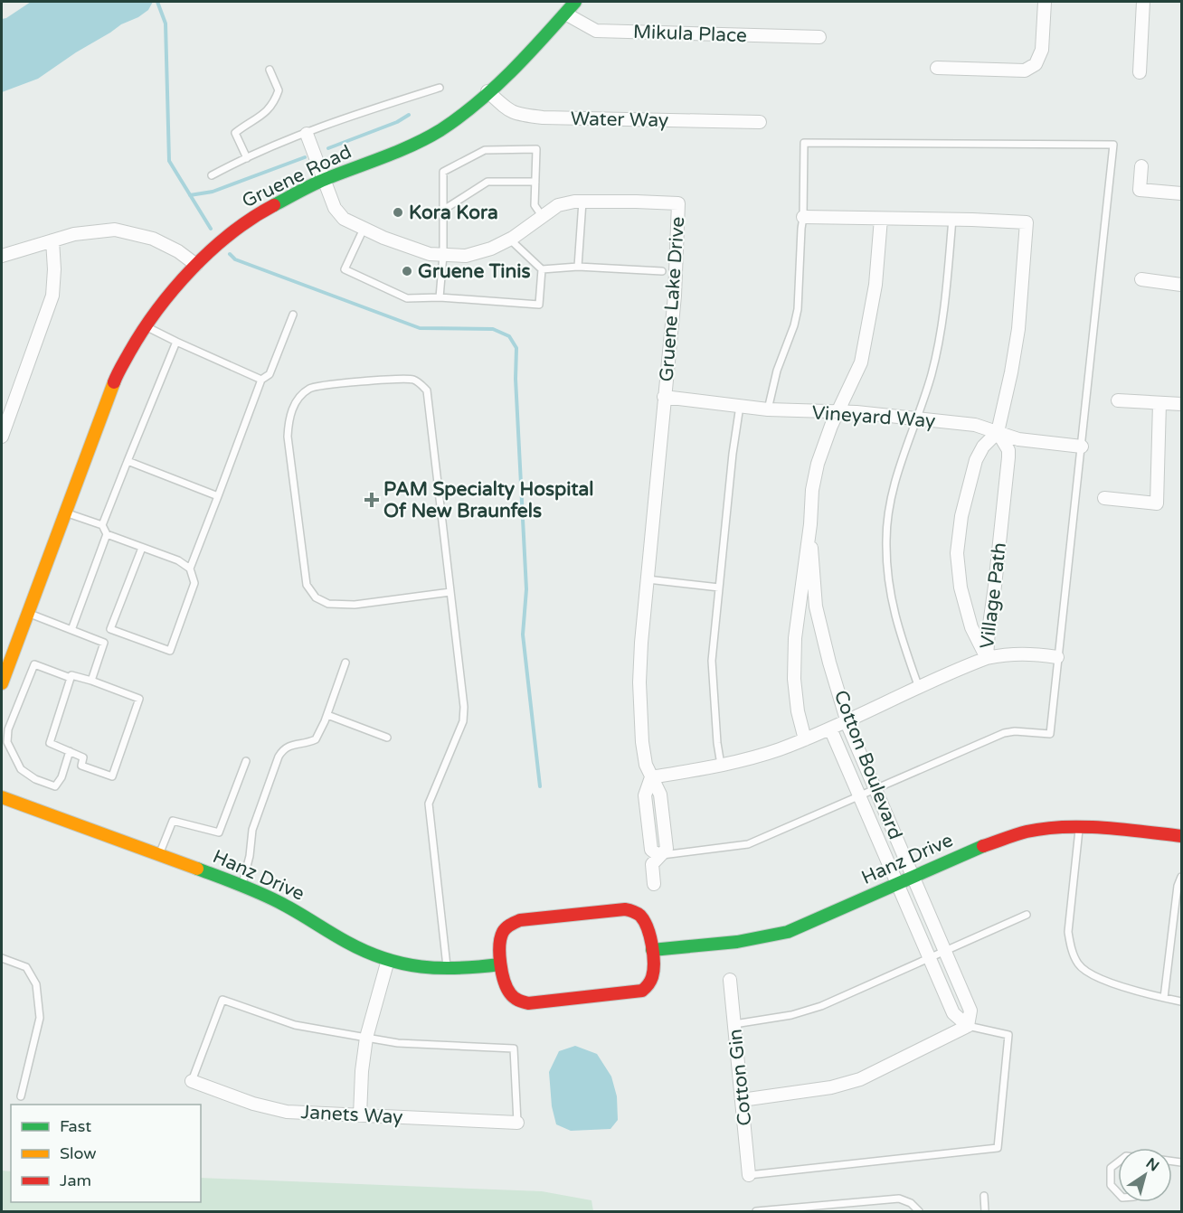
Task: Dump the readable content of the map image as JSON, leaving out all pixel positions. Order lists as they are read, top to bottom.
{
  "streets": {
    "street": [
      "Mikula Place",
      "Water Way",
      "Gruene Road",
      "Gruene Lake Drive",
      "Vineyard Way",
      "Village Path",
      "Cotton Boulevard",
      "Hanz Drive",
      "Cotton Gin",
      "Janets Way"
    ]
  },
  "crossings": [
    ["Mikula Place", "Gruene Road"],
    ["Water Way", "Gruene Road"],
    ["Gruene Road", "Gruene Lake Drive"],
    ["Gruene Lake Drive", "Vineyard Way"],
    ["Vineyard Way", "Village Path"],
    ["Vineyard Way", "Cotton Boulevard"],
    ["Village Path", "Cotton Boulevard"],
    ["Cotton Boulevard", "Hanz Drive"]
  ],
  "places": {
    "other": ["Kora Kora", "Gruene Tinis"],
    "health": ["PAM Specialty Hospital Of New Braunfels"]
  },
  "legend": ["Fast", "Slow", "Jam"],
  "north": "top right"
}
